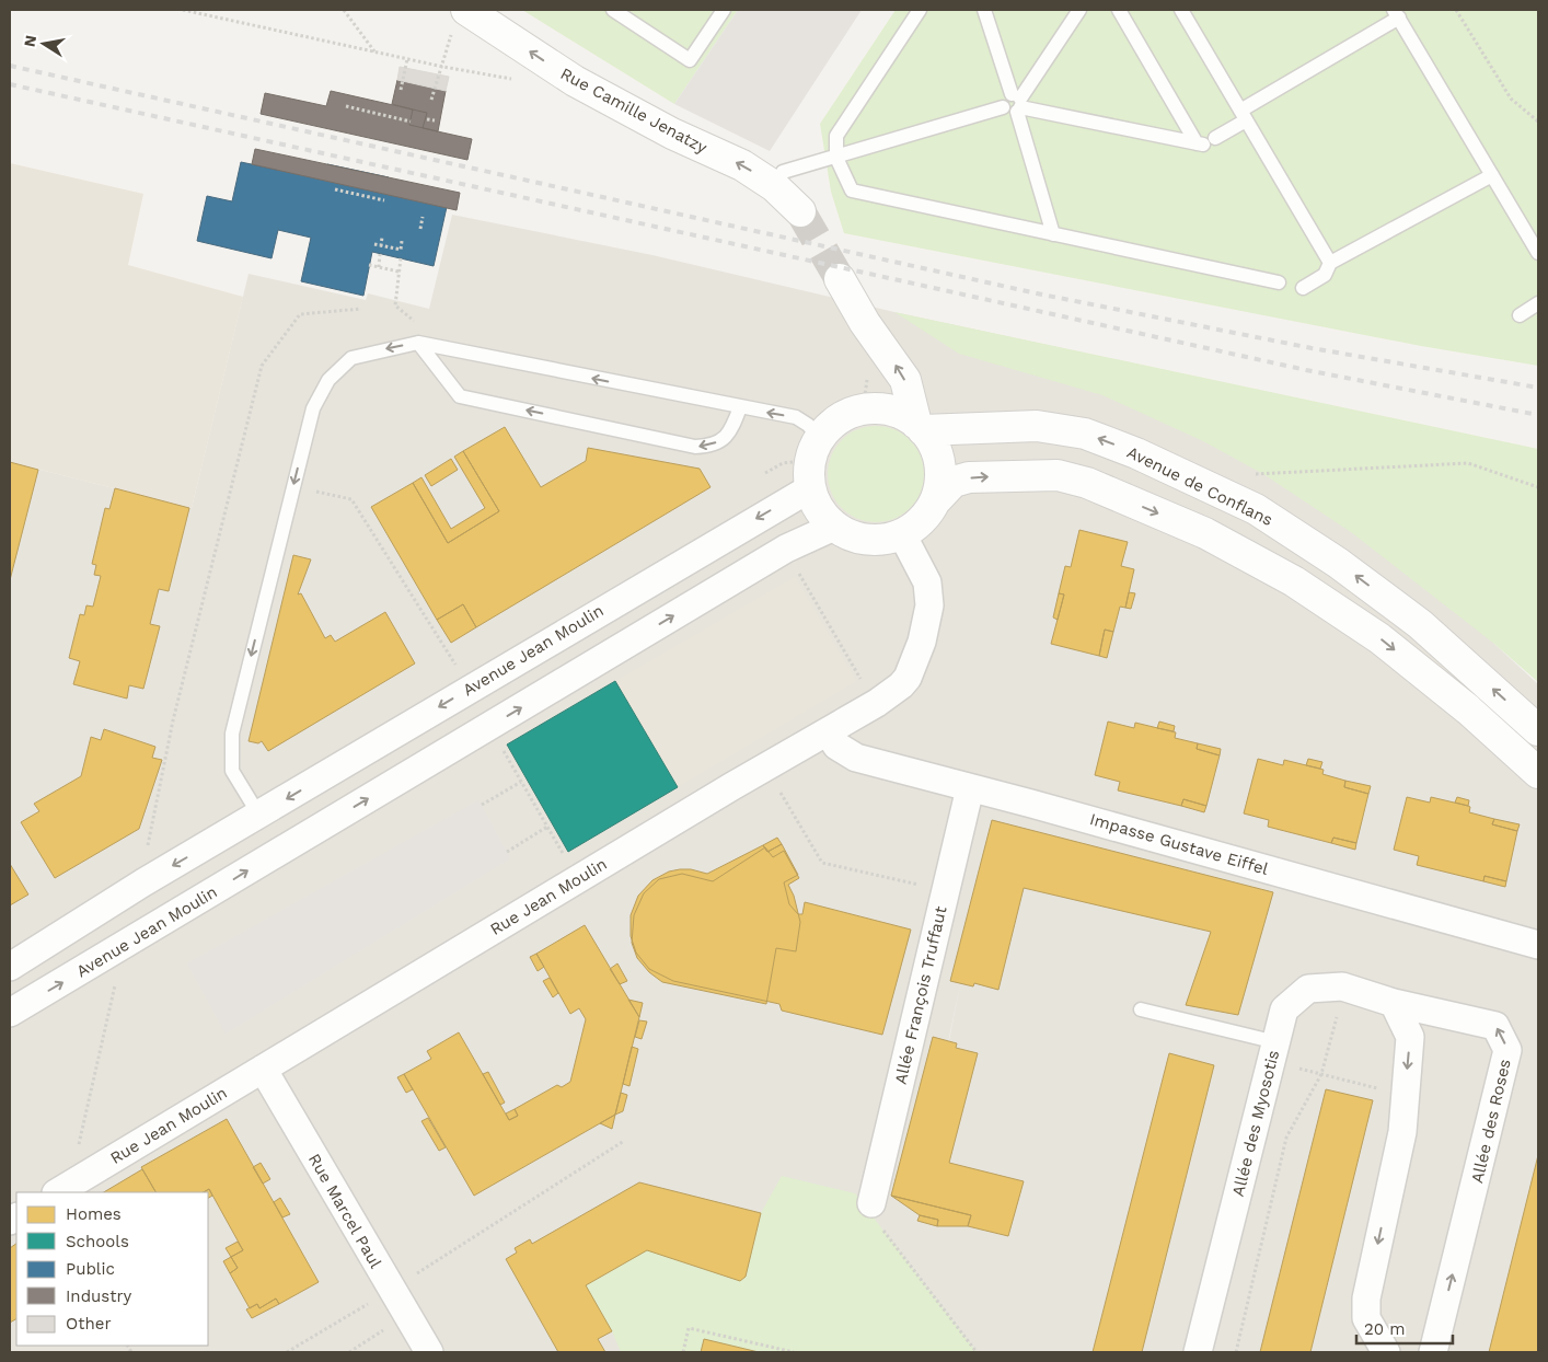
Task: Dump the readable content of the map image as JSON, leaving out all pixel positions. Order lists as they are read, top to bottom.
{
  "streets": {
    "street": [
      "Rue Camille Jenatzy",
      "Avenue de Conflans",
      "Avenue Jean Moulin",
      "Impasse Gustave Eiffel",
      "Rue Jean Moulin",
      "Allée François Truffaut",
      "Allée des Roses",
      "Allée des Myosotis",
      "Rue Marcel Paul"
    ]
  },
  "crossings": [
    ["Avenue de Conflans", "Avenue Jean Moulin"],
    ["Avenue de Conflans", "Rue Jean Moulin"],
    ["Avenue Jean Moulin", "Rue Jean Moulin"],
    ["Impasse Gustave Eiffel", "Rue Jean Moulin"],
    ["Impasse Gustave Eiffel", "Allée François Truffaut"],
    ["Rue Jean Moulin", "Rue Marcel Paul"],
    ["Allée des Roses", "Allée des Myosotis"]
  ],
  "one_way": ["Rue Camille Jenatzy"],
  "legend": [
    "Homes",
    "Schools",
    "Public",
    "Industry",
    "Other"
  ],
  "scale_bar": "20 m",
  "north": "left"
}
